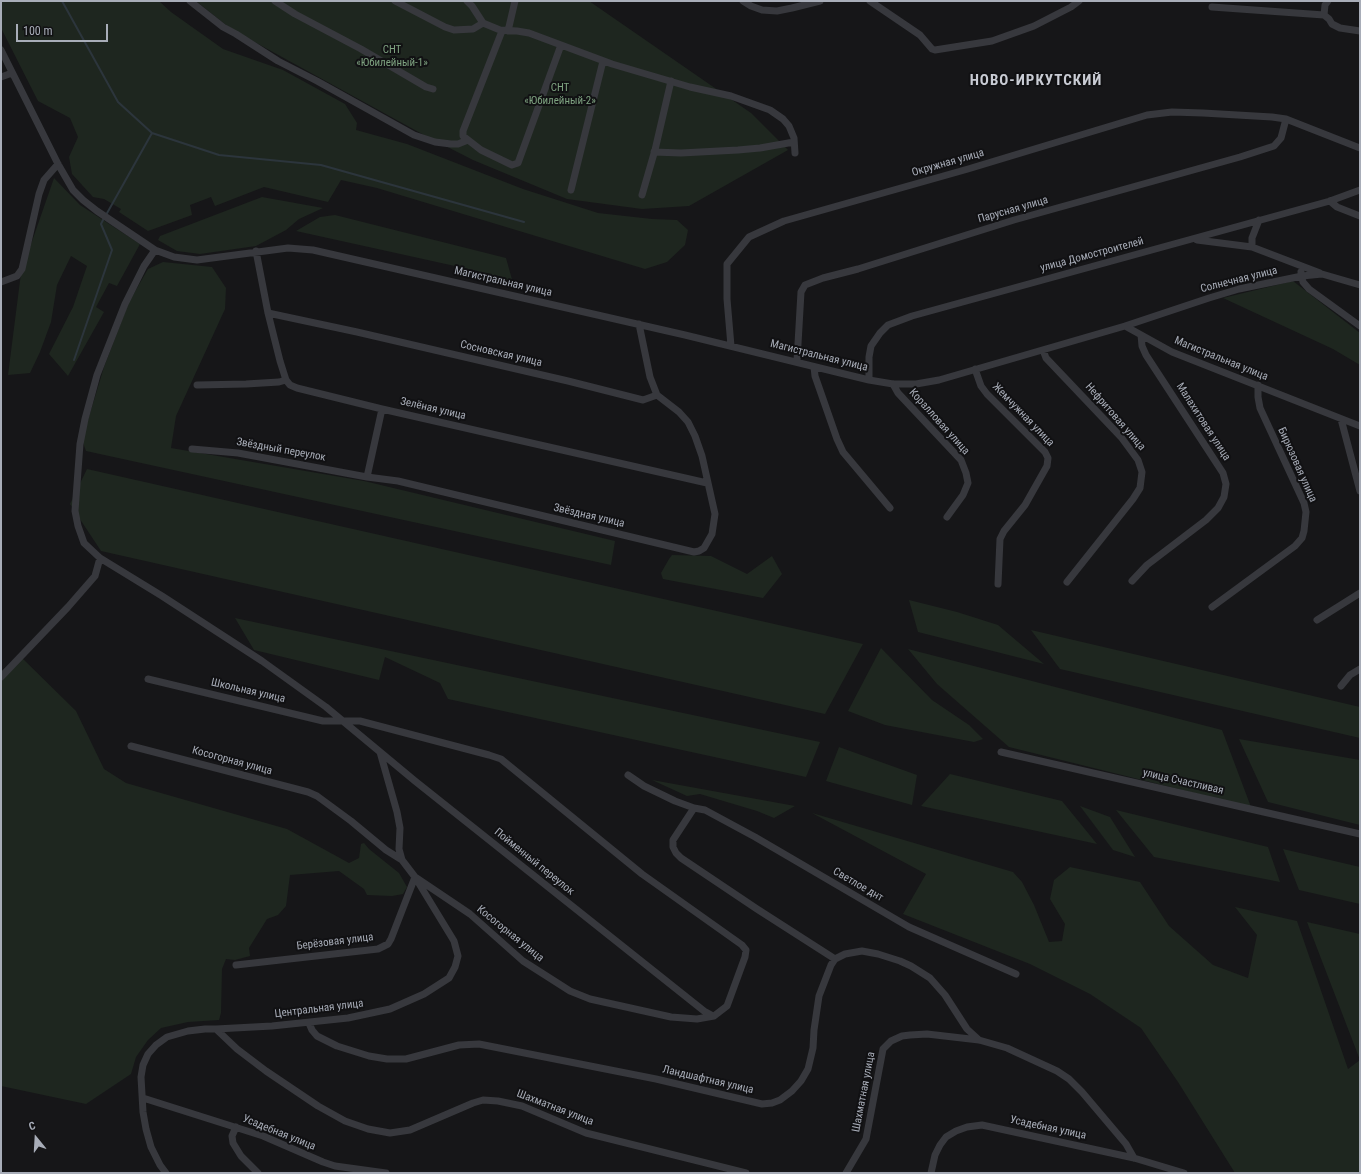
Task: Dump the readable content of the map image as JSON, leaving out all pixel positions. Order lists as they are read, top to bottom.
{
  "streets": {
    "street": [
      "Окружная улица",
      "Парусная улица",
      "улица Домостроителей",
      "Солнечная улица",
      "Магистральная улица",
      "Сосновская улица",
      "Зелёная улица",
      "Жемчужная улица",
      "Нефритовая улица",
      "Коралловая улица",
      "Малахитовая улица",
      "Звёздный переулок",
      "Бирюзовая улица",
      "Звёздная улица",
      "Школьная улица",
      "Косогорная улица",
      "улица Счастливая",
      "Пойменный переулок",
      "Светлое днт",
      "Берёзовая улица",
      "Центральная улица",
      "Ландшафтная улица",
      "Шахматная улица",
      "Усадебная улица"
    ]
  },
  "crossings": [
    ["Окружная улица", "Парусная улица"],
    ["Окружная улица", "Магистральная улица"],
    ["Парусная улица", "Магистральная улица"],
    ["улица Домостроителей", "Магистральная улица"],
    ["Солнечная улица", "Магистральная улица"],
    ["Магистральная улица", "Жемчужная улица"],
    ["Магистральная улица", "Нефритовая улица"],
    ["Магистральная улица", "Коралловая улица"],
    ["Магистральная улица", "Малахитовая улица"],
    ["Магистральная улица", "Бирюзовая улица"],
    ["Магистральная улица", "Пойменный переулок"],
    ["Сосновская улица", "Звёздная улица"],
    ["Зелёная улица", "Звёздная улица"],
    ["Звёздный переулок", "Звёздная улица"],
    ["Школьная улица", "Косогорная улица"],
    ["Школьная улица", "Пойменный переулок"],
    ["Косогорная улица", "Пойменный переулок"],
    ["Косогорная улица", "Берёзовая улица"],
    ["Косогорная улица", "Центральная улица"],
    ["Берёзовая улица", "Центральная улица"],
    ["Центральная улица", "Ландшафтная улица"],
    ["Центральная улица", "Шахматная улица"],
    ["Центральная улица", "Усадебная улица"],
    ["Шахматная улица", "Усадебная улица"]
  ],
  "districts": ["НОВО-ИРКУТСКИЙ"],
  "parks": ["СНТ «Юбилейный-1»", "СНТ «Юбилейный-2»"],
  "scale_bar": "100 m",
  "north": "top"
}
